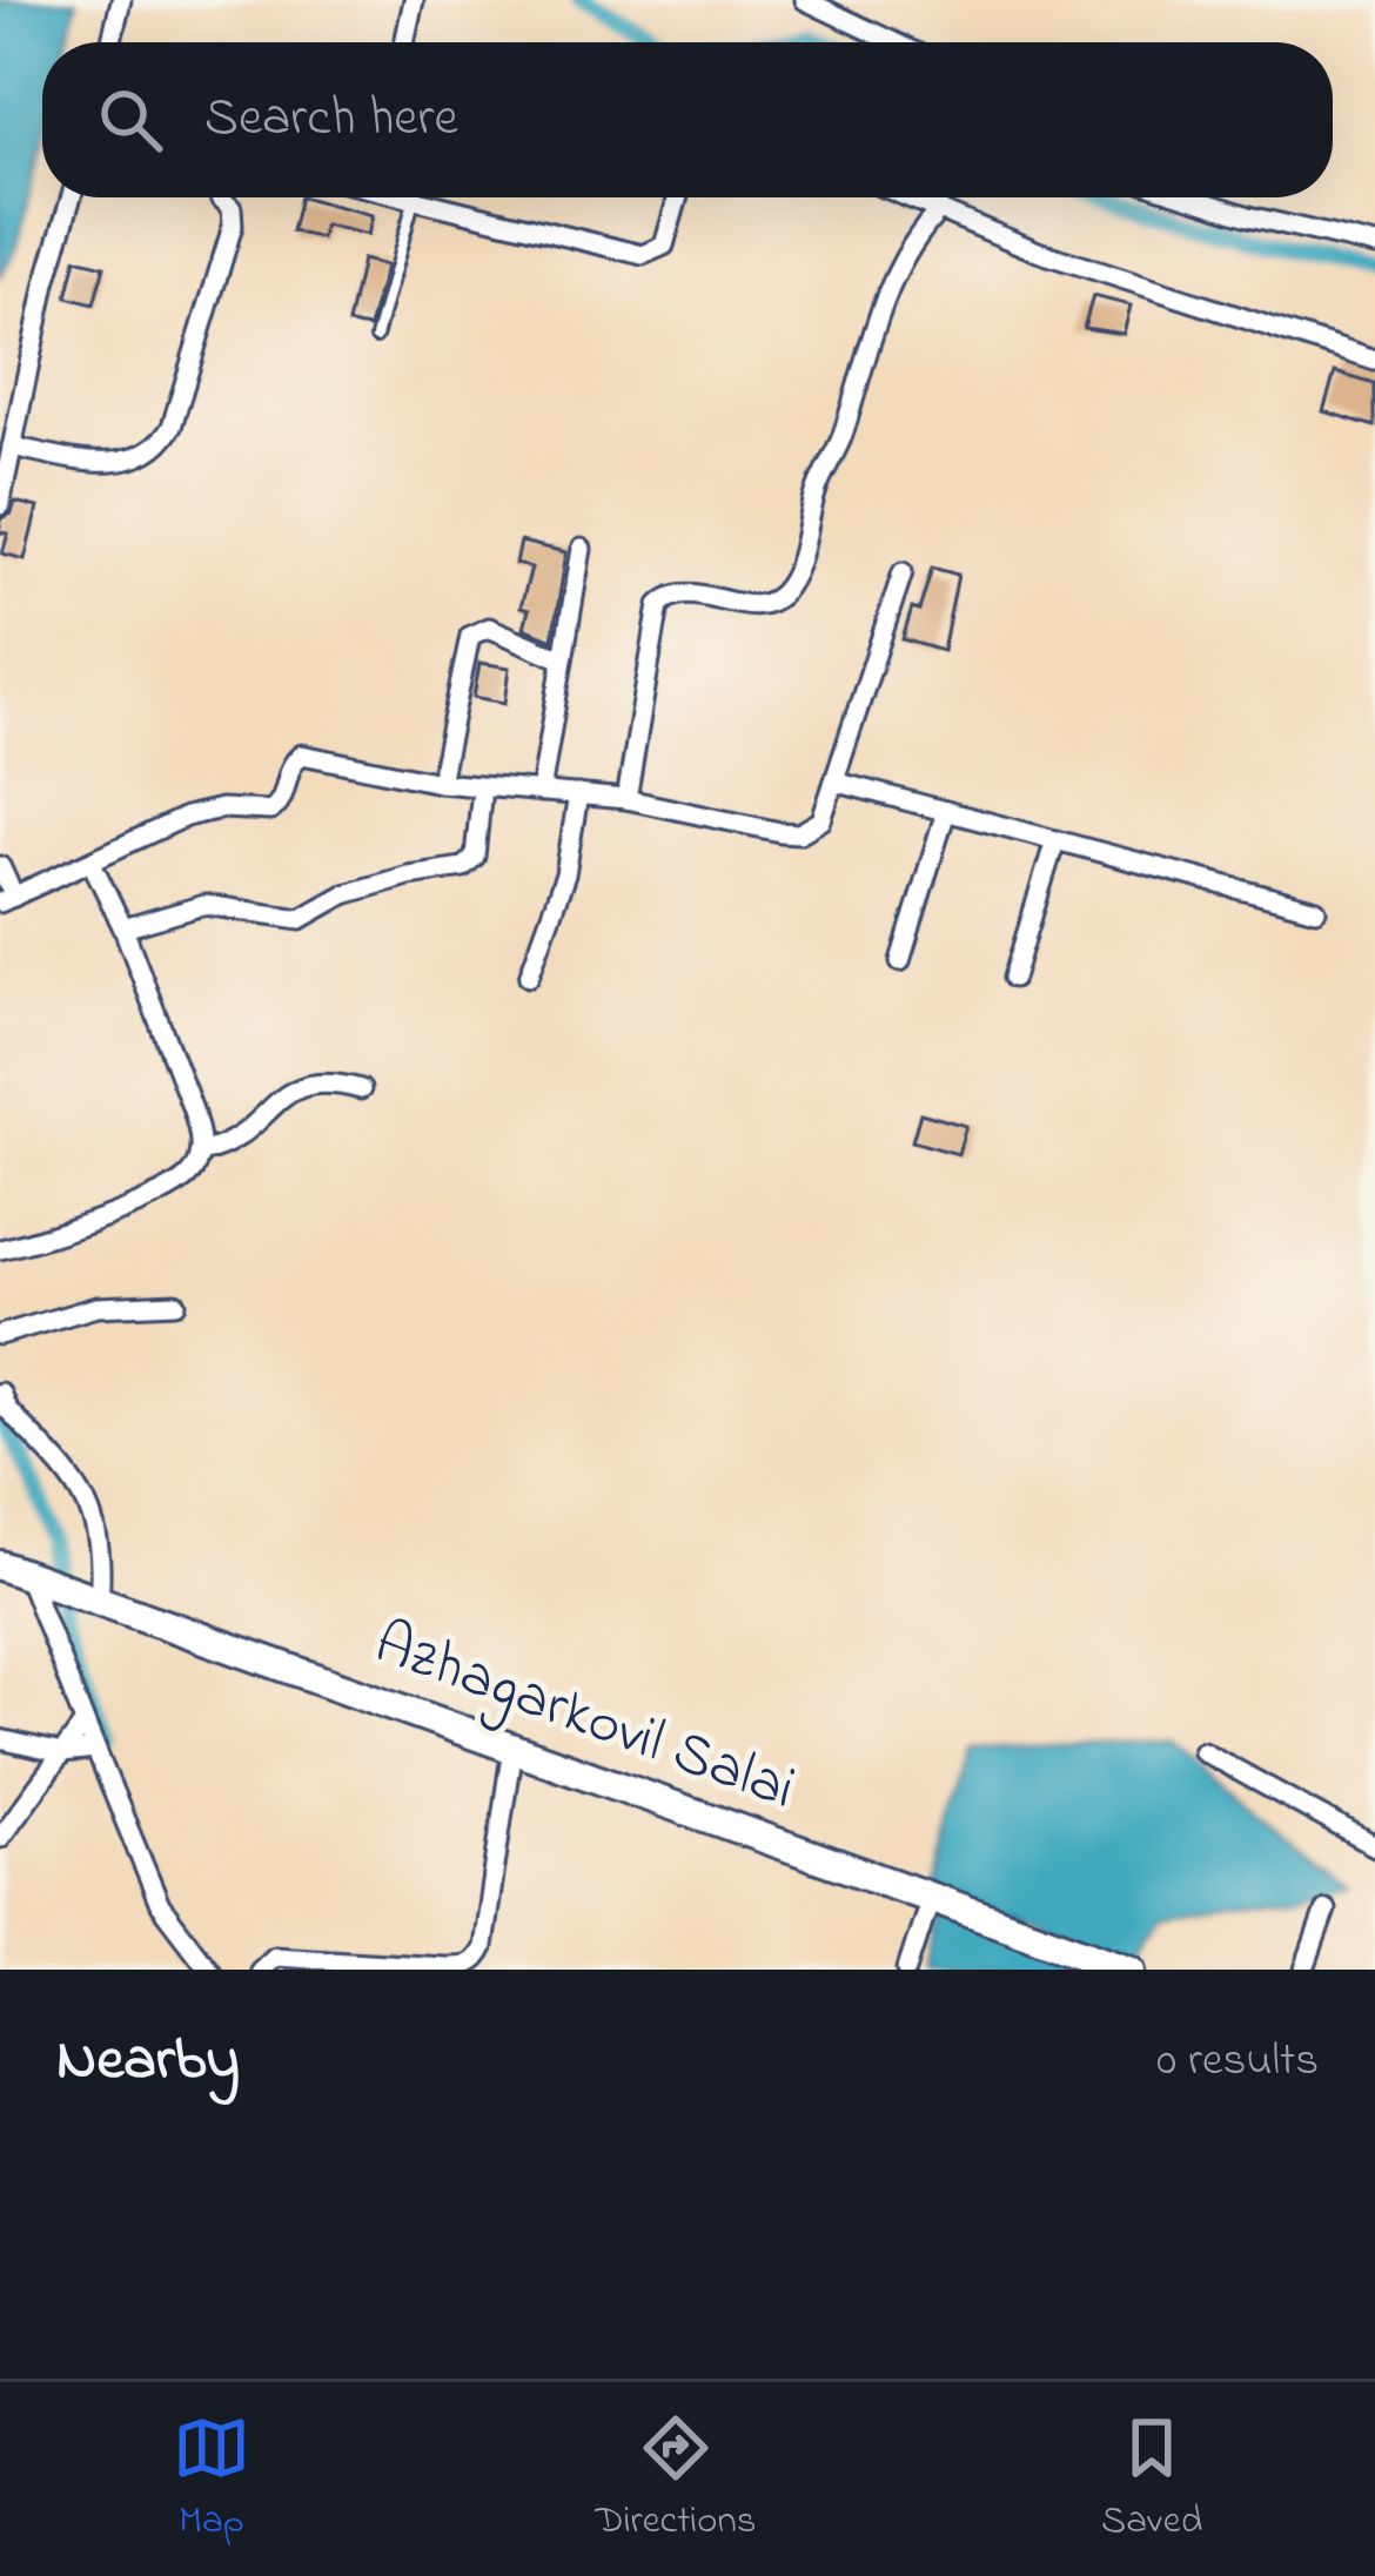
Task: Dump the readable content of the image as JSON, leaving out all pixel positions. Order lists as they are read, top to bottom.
{
  "streets": {
    "main road": ["Azhagarkovil Salai"]
  },
  "page": {
    "search": "Search here",
    "heading": ["Nearby", "0 results"],
    "nav": ["Map", "Directions", "Saved"]
  }
}
